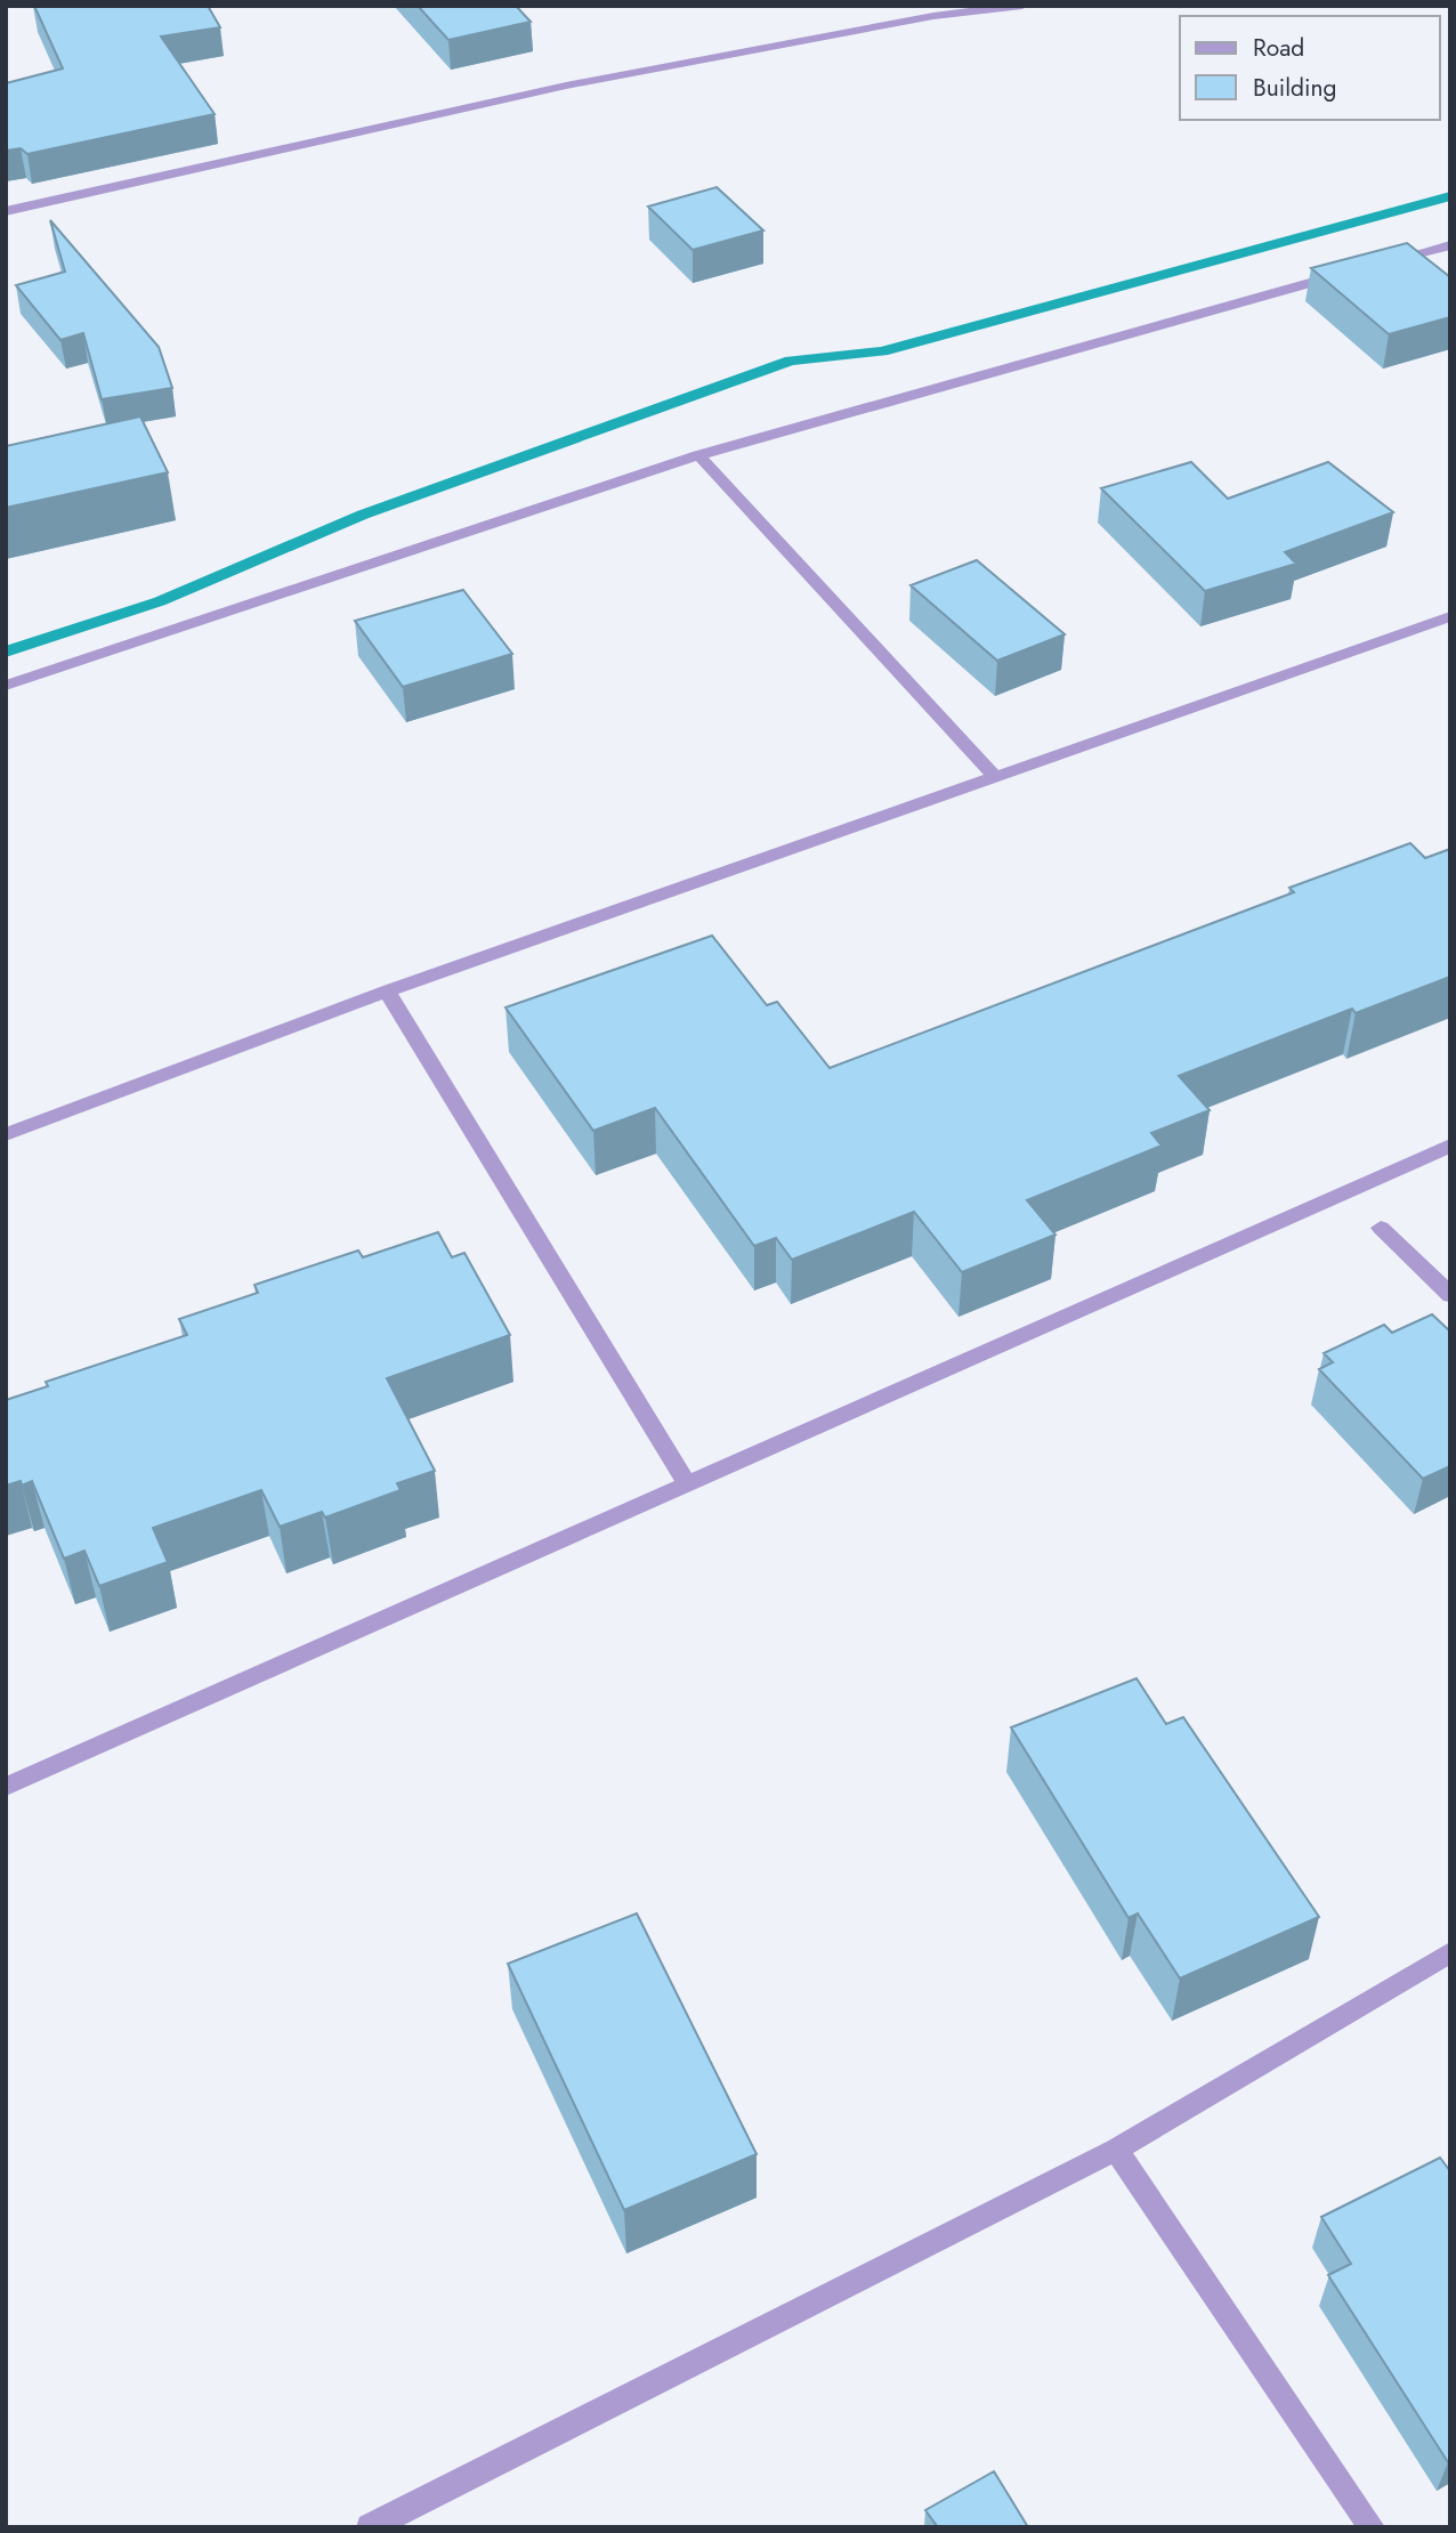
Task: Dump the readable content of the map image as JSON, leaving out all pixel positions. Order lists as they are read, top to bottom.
{
  "legend": ["Road", "Building"]
}
